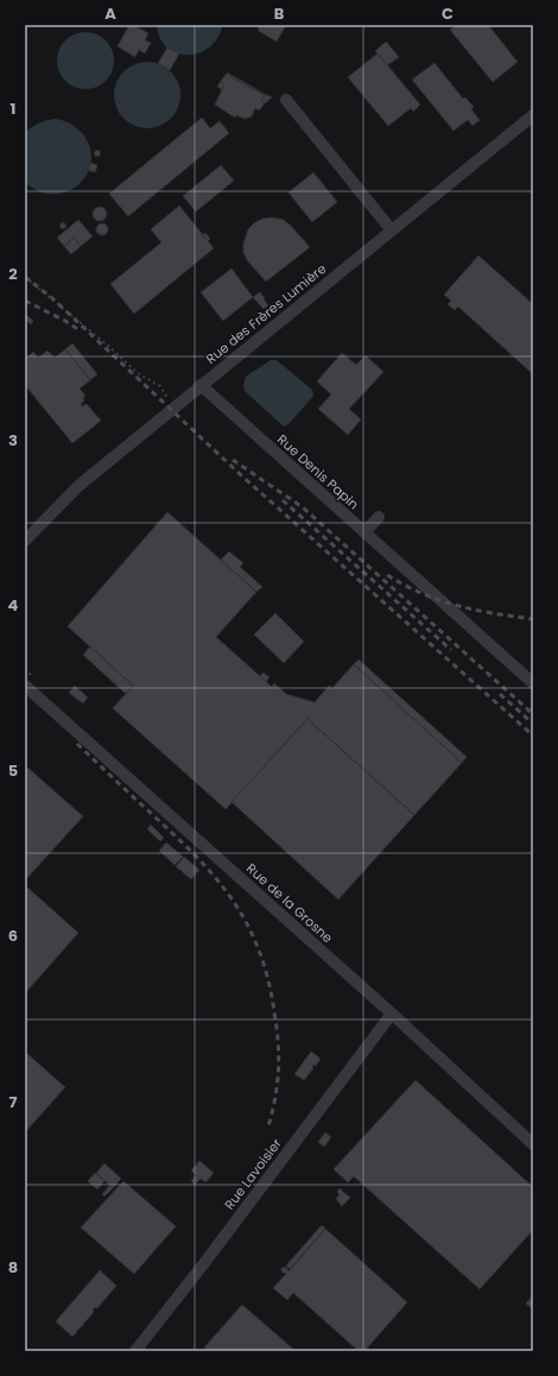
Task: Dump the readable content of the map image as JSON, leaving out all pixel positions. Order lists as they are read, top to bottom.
{
  "streets": {
    "street": [
      "Rue des Frères Lumière",
      "Rue Denis Papin",
      "Rue de la Grosne",
      "Rue Lavoisier"
    ]
  },
  "crossings": [
    ["Rue des Frères Lumière", "Rue Denis Papin"],
    ["Rue de la Grosne", "Rue Lavoisier"]
  ],
  "grid": {
    "columns": ["A", "B", "C"],
    "rows": [
      "1",
      "2",
      "3",
      "4",
      "5",
      "6",
      "7",
      "8"
    ]
  }
}
